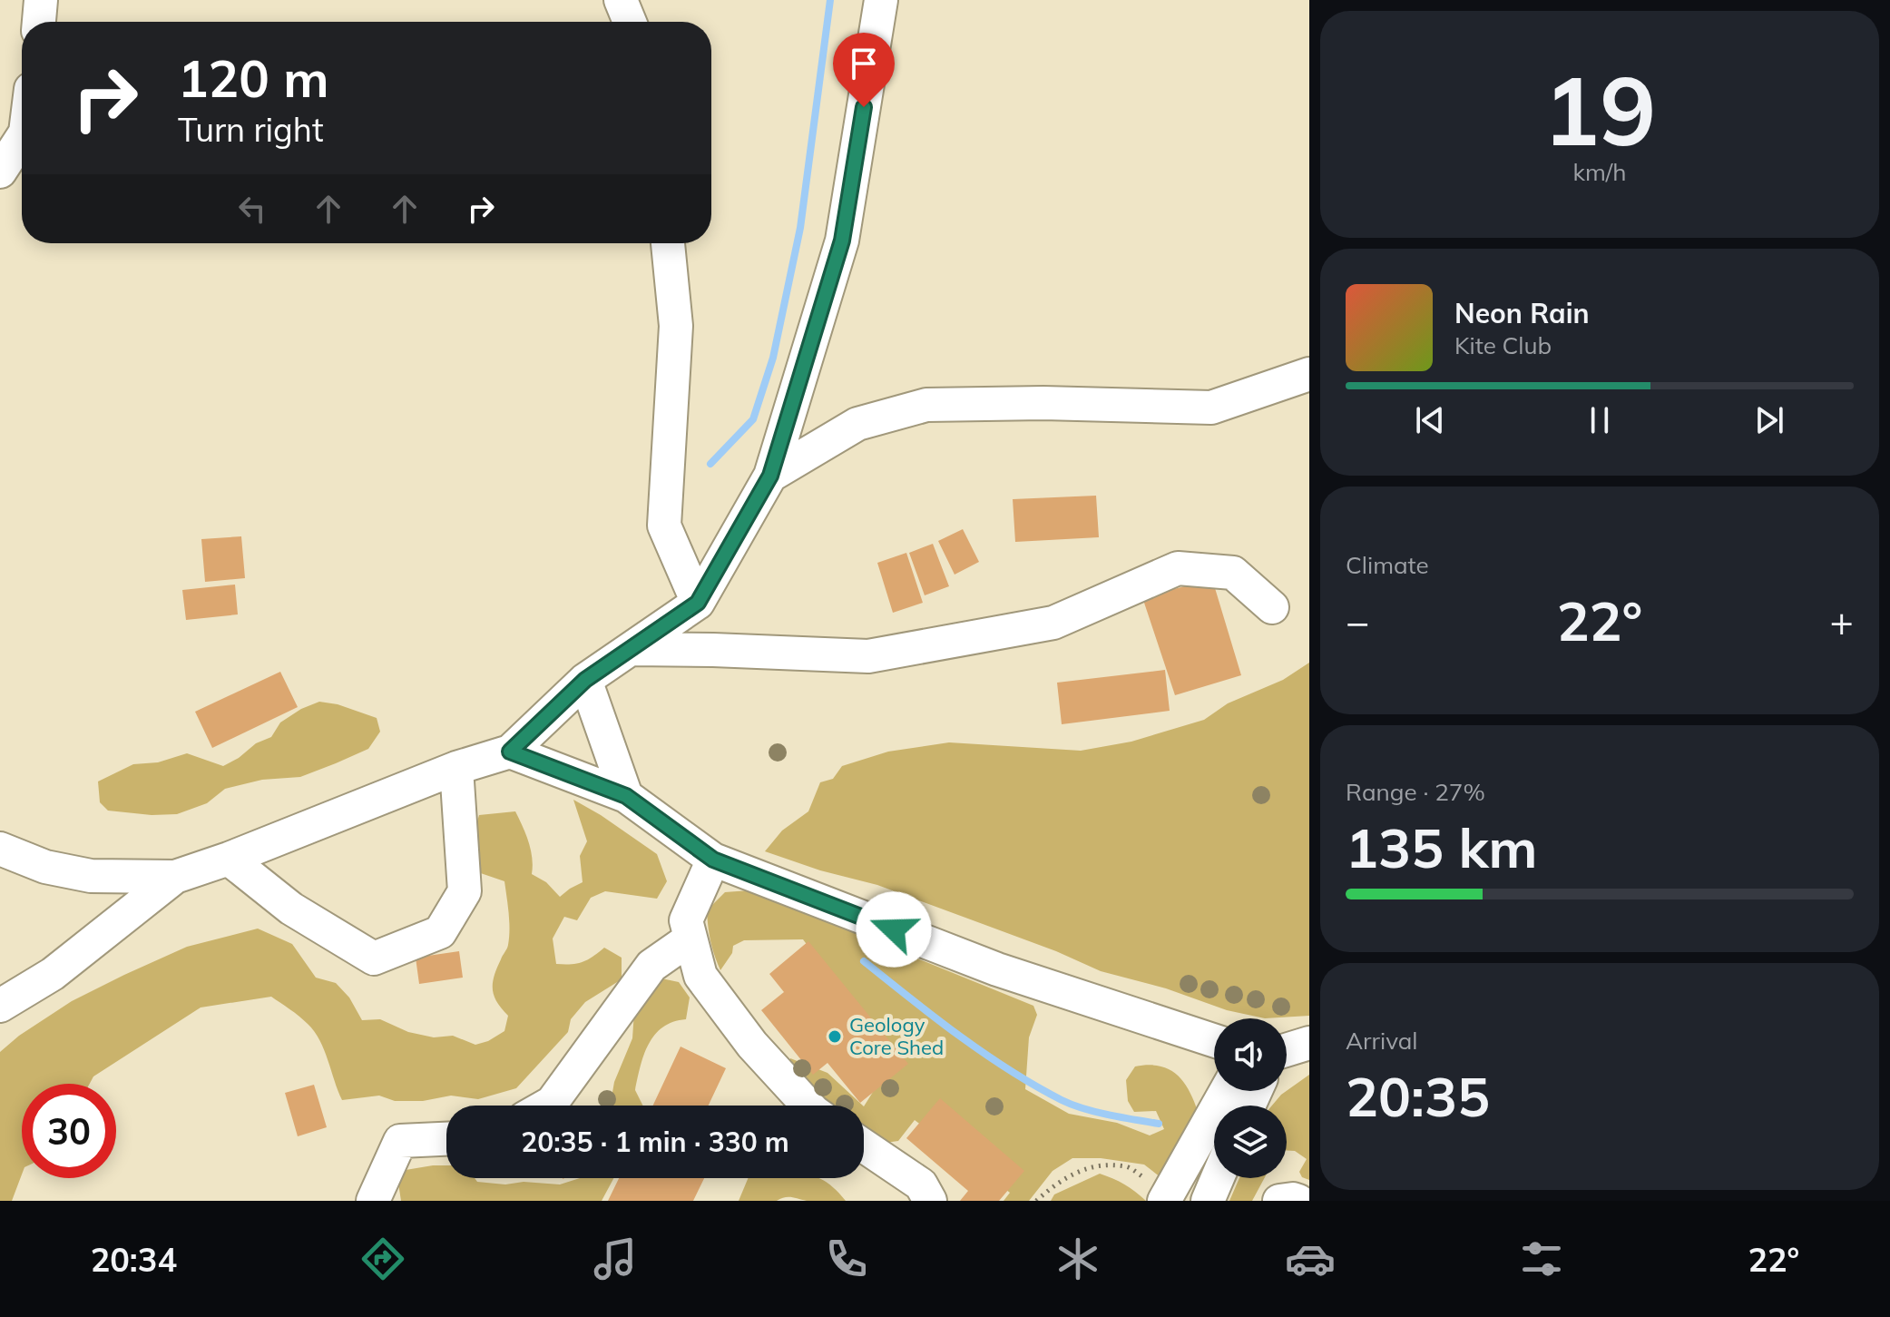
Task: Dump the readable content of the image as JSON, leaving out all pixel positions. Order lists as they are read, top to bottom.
{
  "places": ["Geology Core Shed"],
  "page": {
    "tile": [
      ["19", "km/h"],
      "Climate",
      ["Range · 27%", "135 km"],
      ["Arrival", "20:35"]
    ],
    "turn": ["120 m", "Turn right"],
    "song": ["Neon Rain", "Kite Club"],
    "heat": ["−", "22°", "+"],
    "limit": "30",
    "trip": "20:35 · 1 min · 330 m",
    "tabs": ["20:34", "22°"]
  }
}
